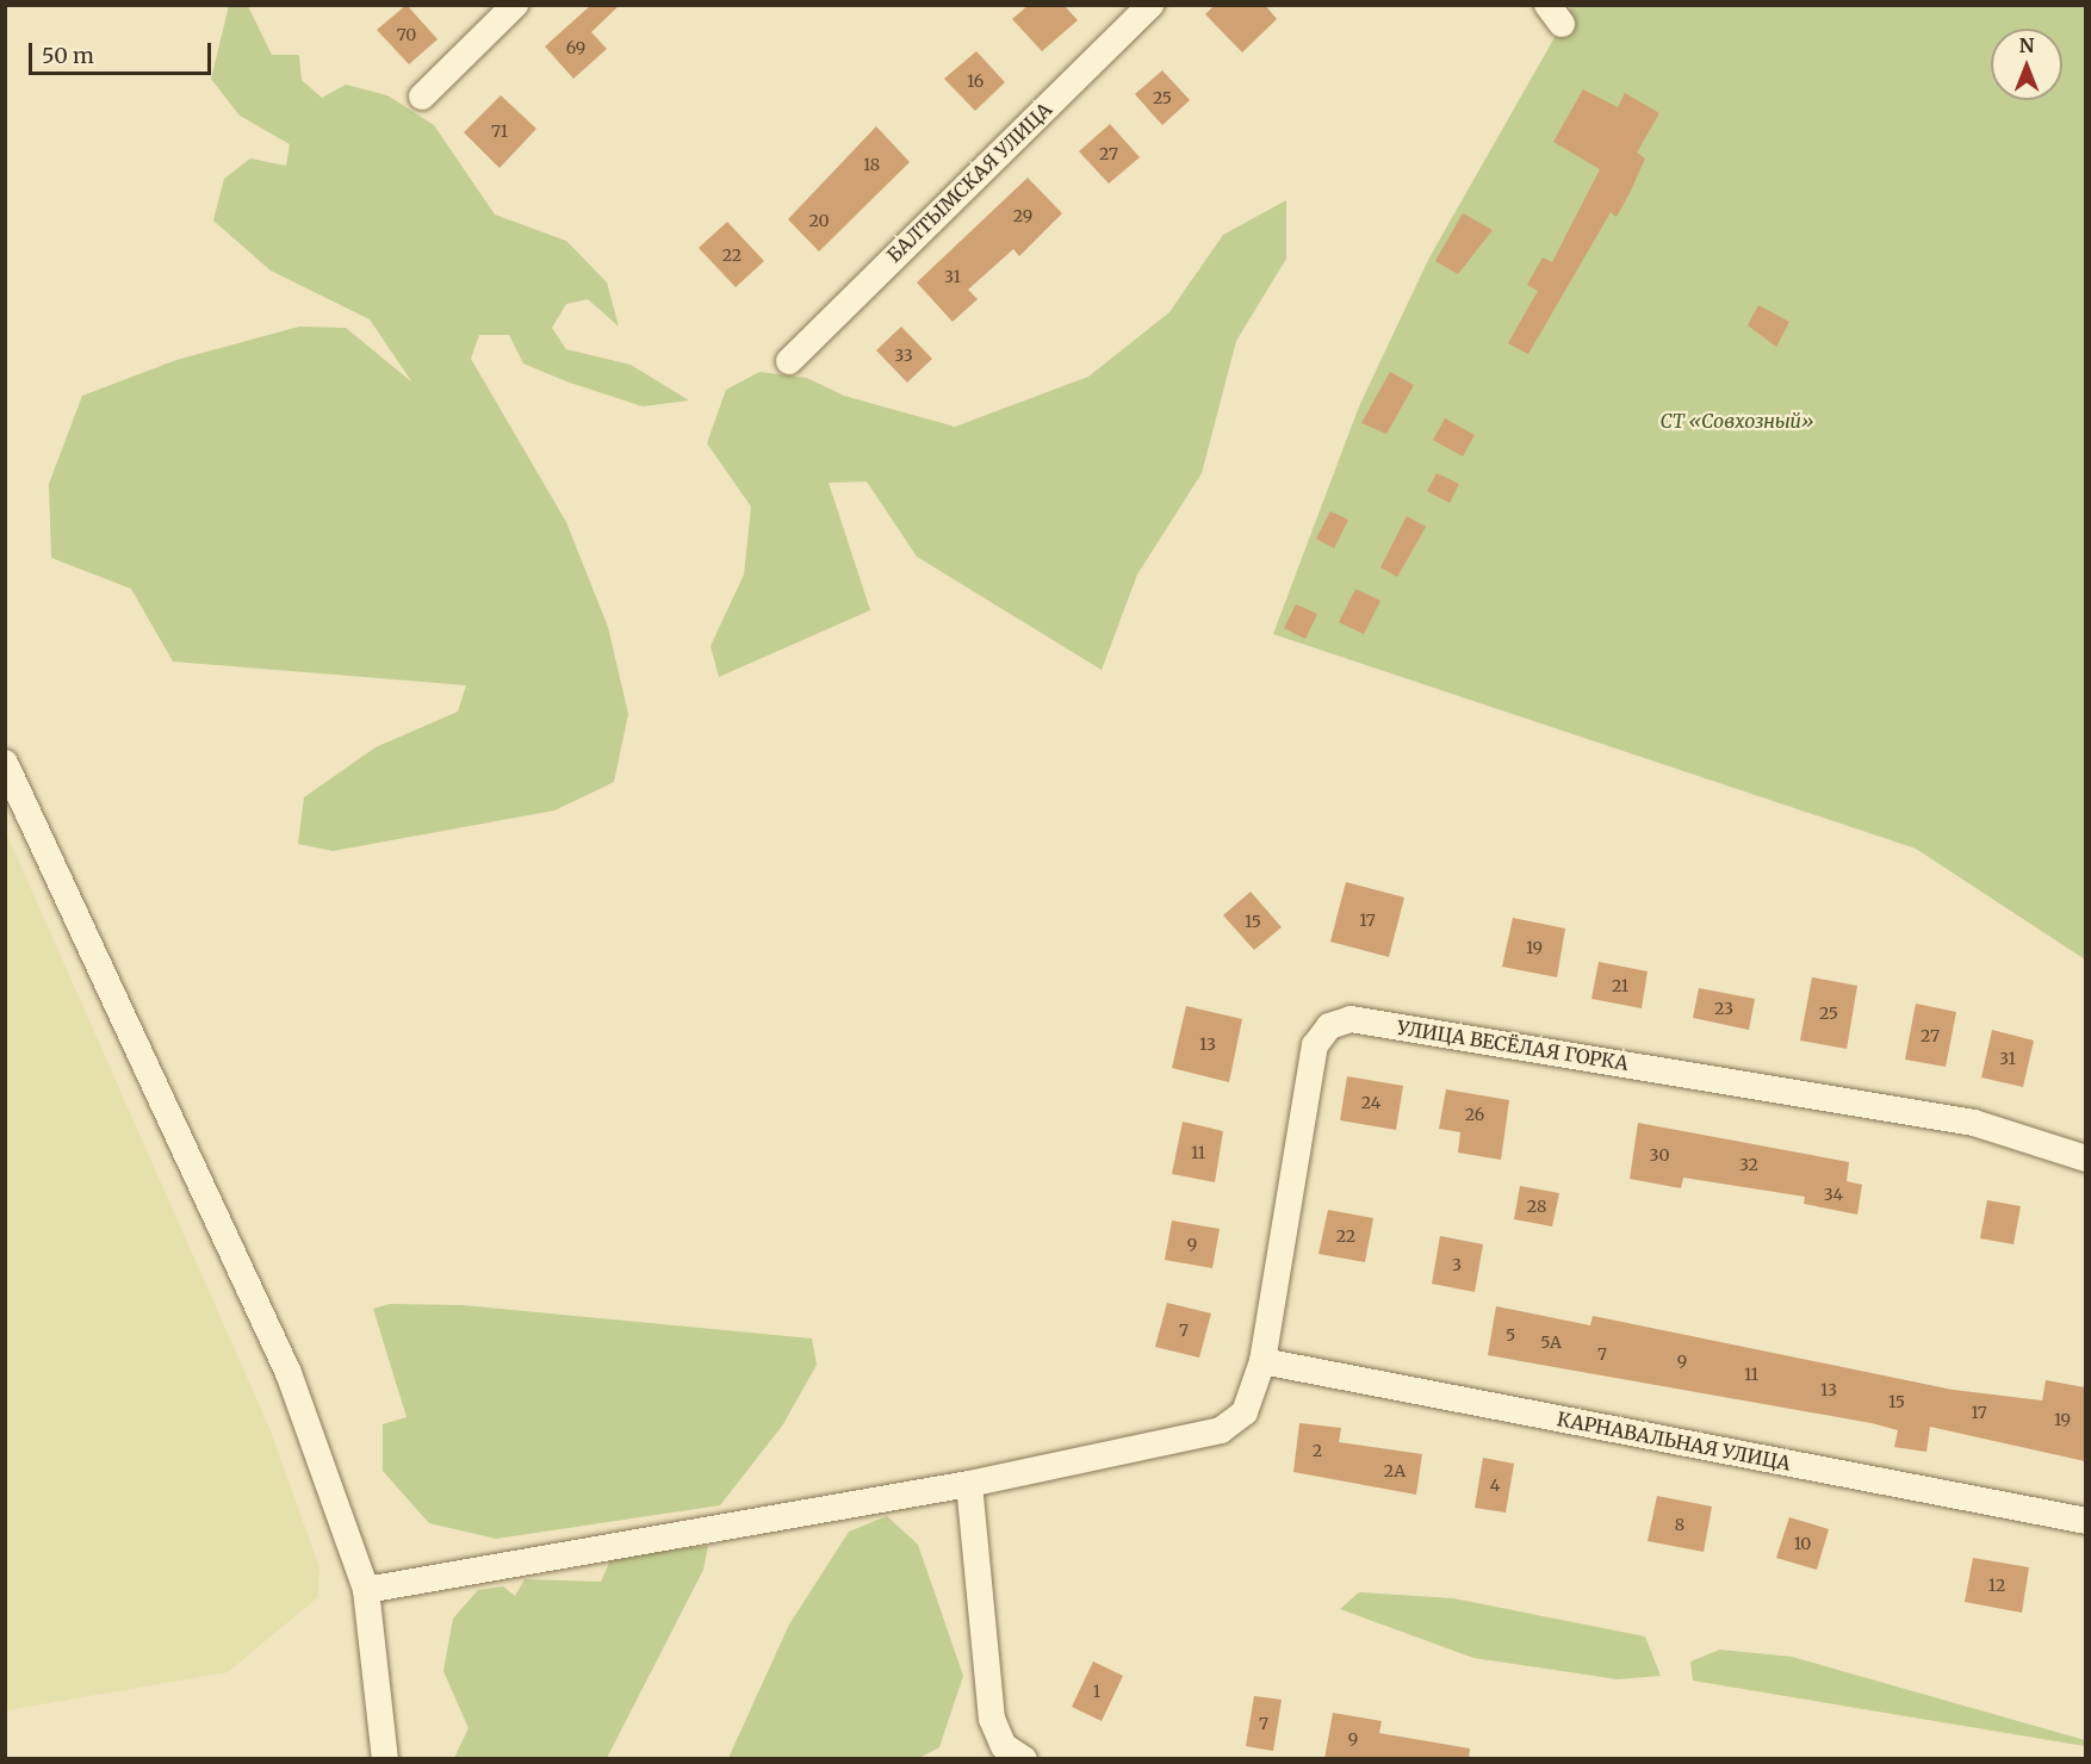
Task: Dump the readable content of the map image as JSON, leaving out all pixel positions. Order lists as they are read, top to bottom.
{
  "streets": {
    "street": ["БАЛТЫМСКАЯ УЛИЦА", "УЛИЦА ВЕСЁЛАЯ ГОРКА", "КАРНАВАЛЬНАЯ УЛИЦА"]
  },
  "crossings": [
    ["УЛИЦА ВЕСЁЛАЯ ГОРКА", "КАРНАВАЛЬНАЯ УЛИЦА"]
  ],
  "parks": ["СТ «Совхозный»"],
  "house_numbers": [
    "70",
    "69",
    "16",
    "25",
    "71",
    "27",
    "18",
    "29",
    "20",
    "22",
    "31",
    "33",
    "17",
    "15",
    "19",
    "21",
    "23",
    "25",
    "27",
    "13",
    "31",
    "24",
    "26",
    "11",
    "30",
    "32",
    "34",
    "28",
    "22",
    "9",
    "3",
    "7",
    "5",
    "5А",
    "7",
    "9",
    "11",
    "13",
    "15",
    "17",
    "19",
    "2",
    "2А",
    "4",
    "8",
    "10",
    "12",
    "1",
    "7",
    "9"
  ],
  "scale_bar": "50 m",
  "north": "top"
}
